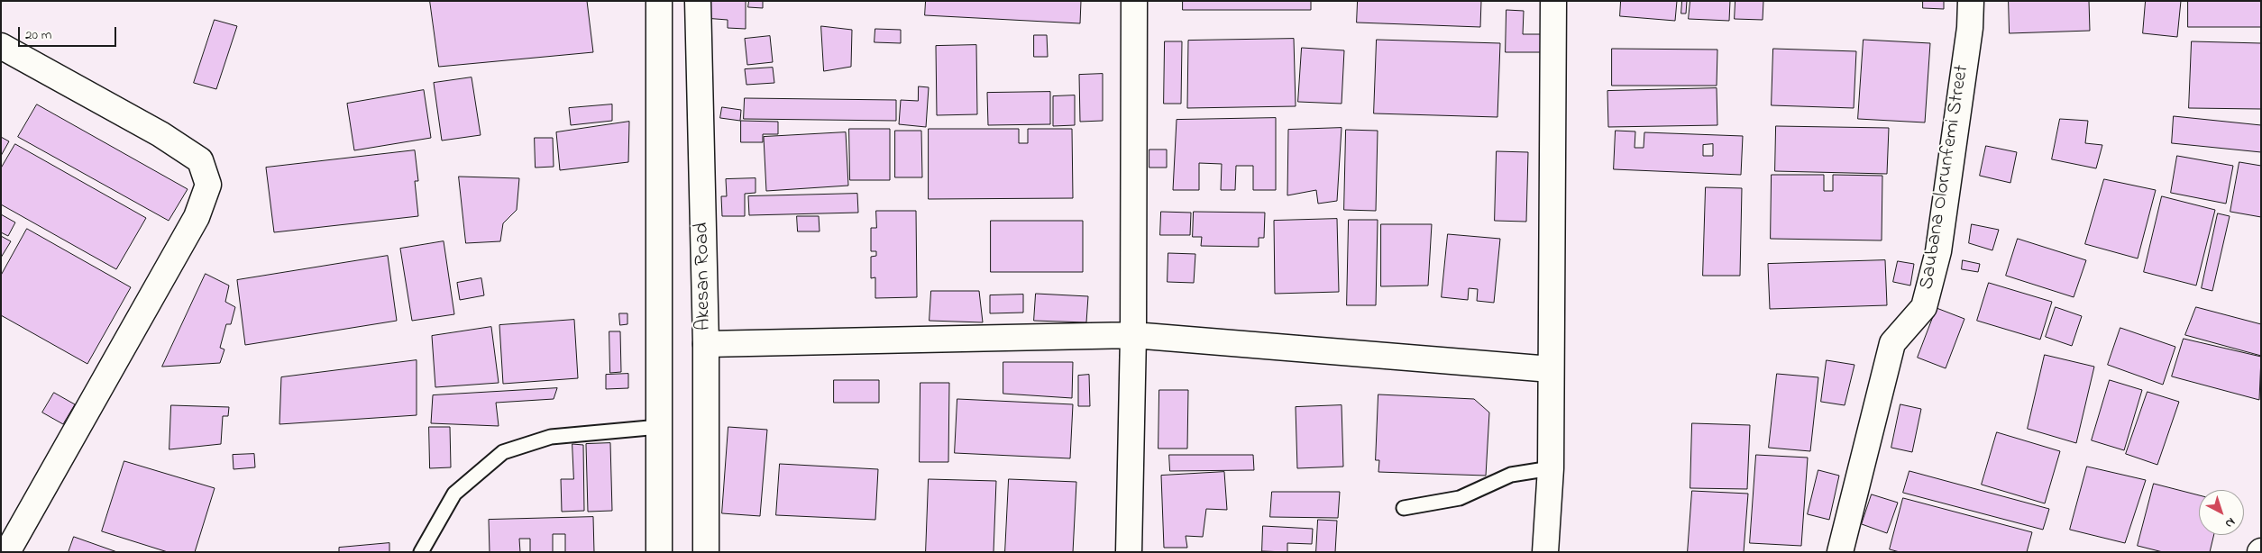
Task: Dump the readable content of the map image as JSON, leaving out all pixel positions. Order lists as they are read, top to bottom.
{
  "streets": {
    "street": ["Saubana Olorunfemi Street", "Akesan Road"]
  },
  "scale_bar": "20 m",
  "north": "bottom right"
}
